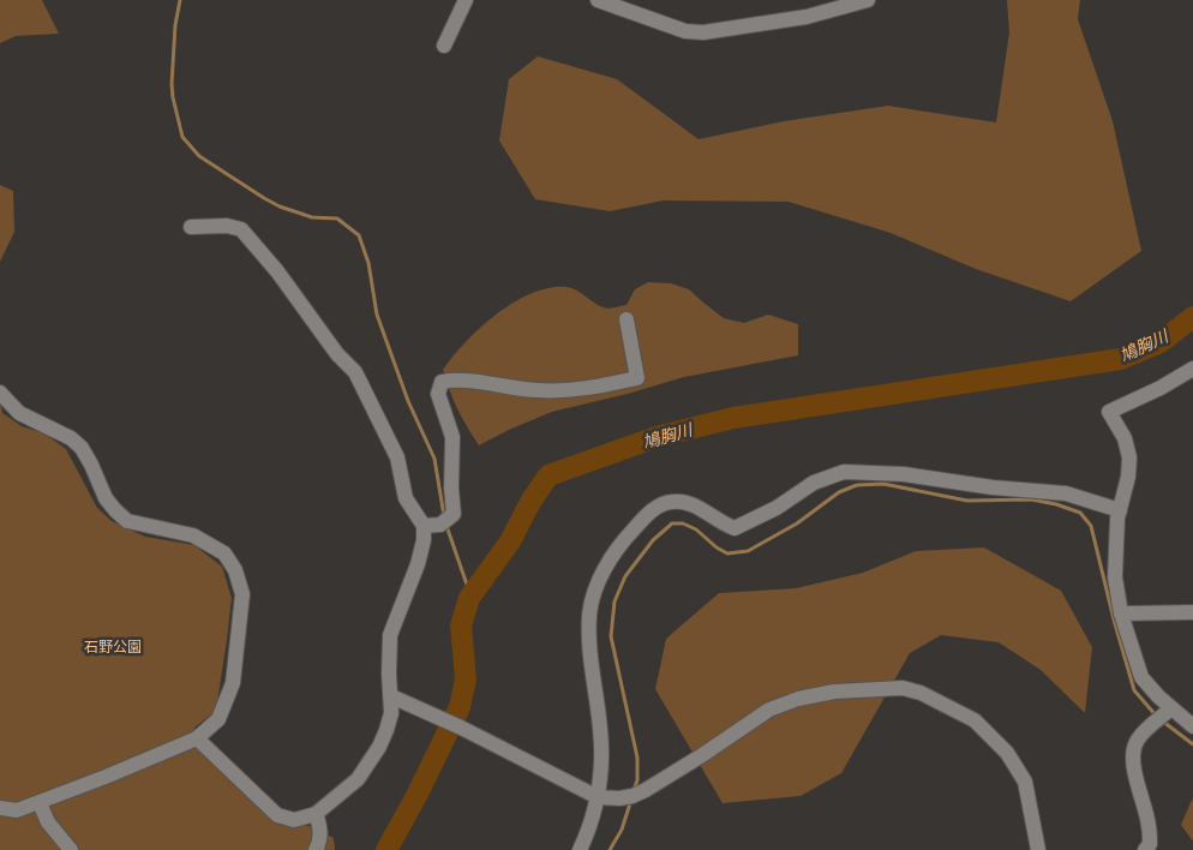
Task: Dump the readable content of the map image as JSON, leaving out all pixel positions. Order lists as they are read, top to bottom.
{
  "water": ["鳩胸川"],
  "parks": ["石野公園"]
}
